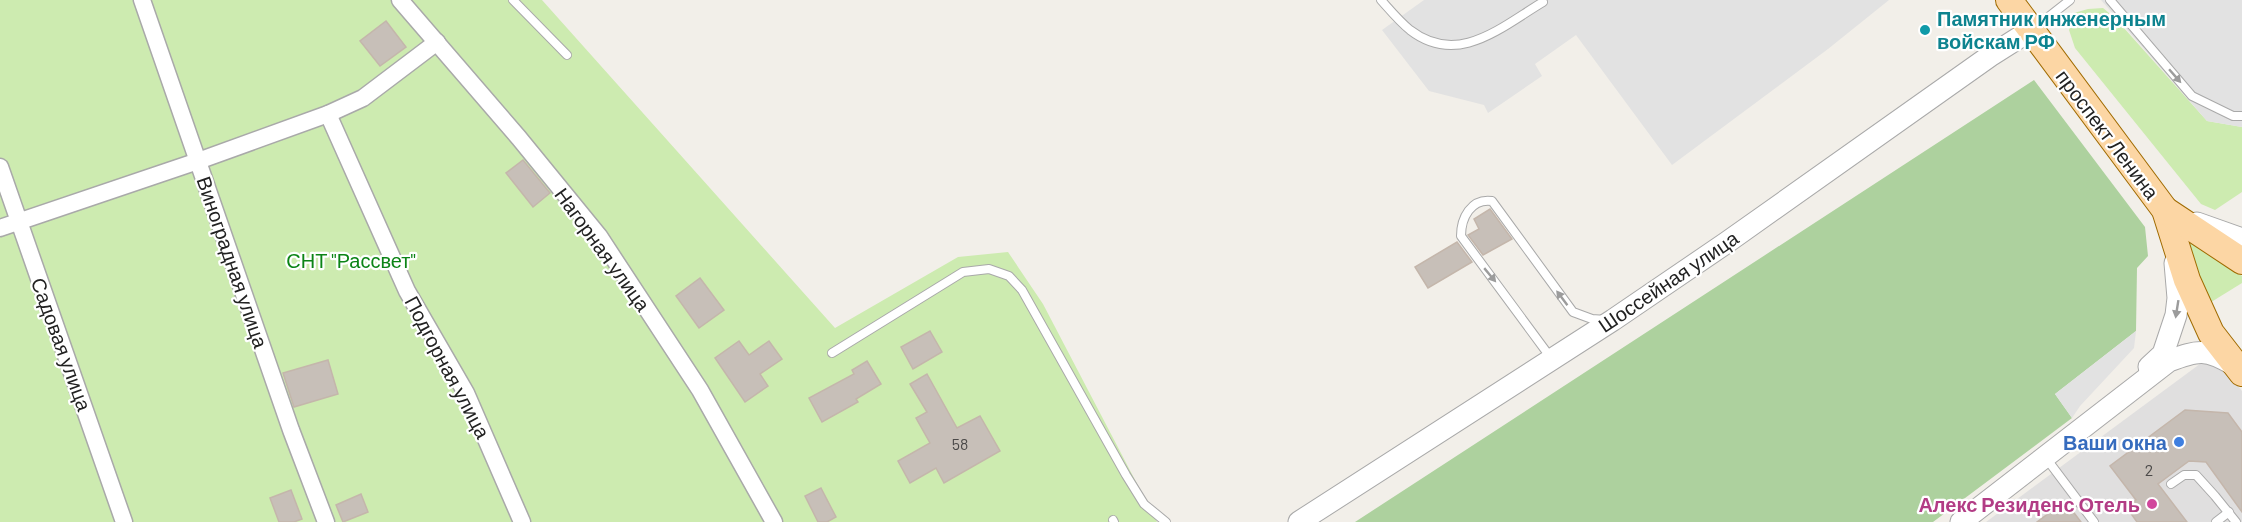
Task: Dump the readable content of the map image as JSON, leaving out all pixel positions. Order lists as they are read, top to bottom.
{
  "streets": {
    "main road": ["проспект Ленина"],
    "street": [
      "Нагорная улица",
      "Виноградная улица",
      "Шоссейная улица",
      "Садовая улица",
      "Подгорная улица"
    ]
  },
  "crossings": [
    ["проспект Ленина", "Шоссейная улица"]
  ],
  "parks": ["СНТ \"Рассвет\""],
  "places": ["Памятник инженерным войскам РФ", "Ваши окна", "Алекс Резиденс Отель"],
  "house_numbers": ["58", "2"]
}
